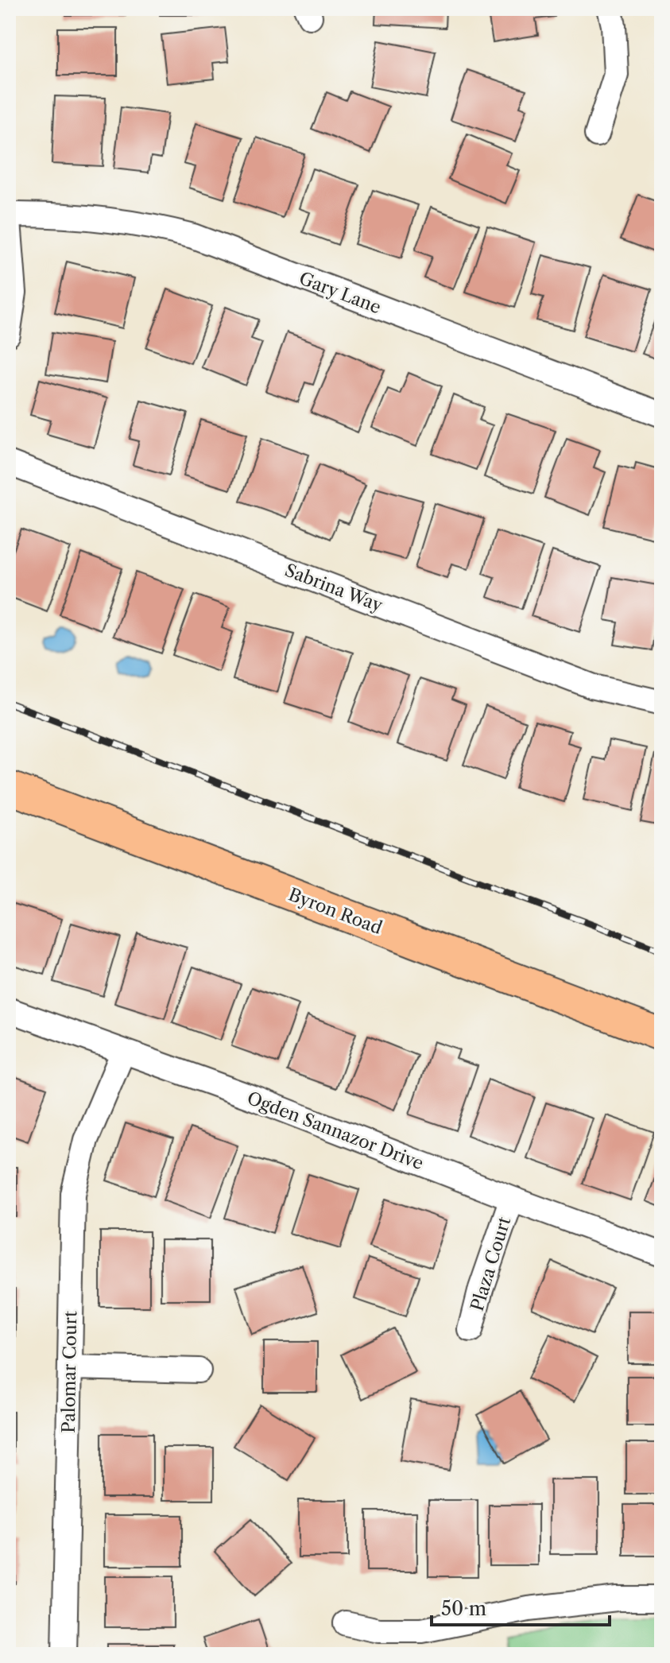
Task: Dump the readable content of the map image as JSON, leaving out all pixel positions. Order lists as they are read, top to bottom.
{
  "streets": {
    "main road": ["Byron Road"],
    "street": [
      "Gary Lane",
      "Sabrina Way",
      "Ogden Sannazor Drive",
      "Plaza Court",
      "Palomar Court"
    ]
  },
  "crossings": [
    ["Ogden Sannazor Drive", "Plaza Court"],
    ["Ogden Sannazor Drive", "Palomar Court"]
  ],
  "scale_bar": "50 m"
}
